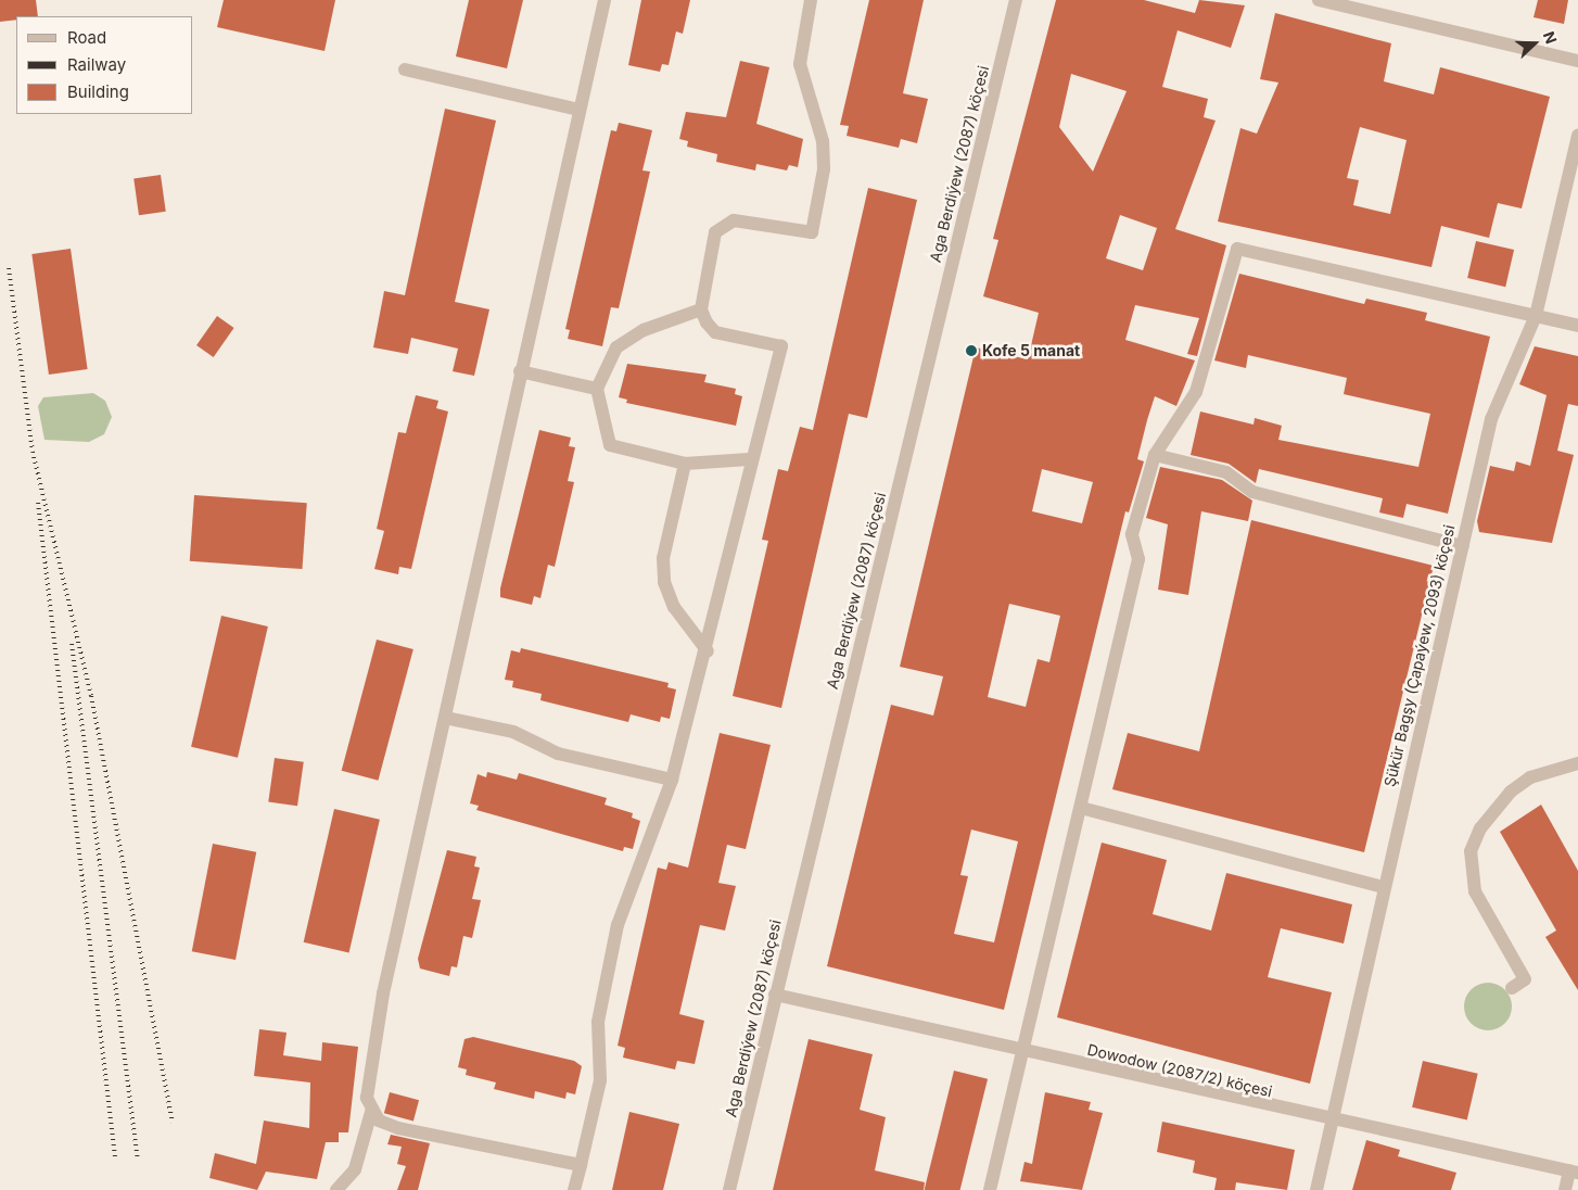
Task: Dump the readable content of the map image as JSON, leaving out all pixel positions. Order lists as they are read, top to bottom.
{
  "streets": {
    "street": ["Aga Berdiýew (2087) köçesi", "Şükür Bagşy (Çapaýew, 2093) köçesi", "Dowodow (2087/2) köçesi"]
  },
  "crossings": [
    ["Aga Berdiýew (2087) köçesi", "Dowodow (2087/2) köçesi"],
    ["Şükür Bagşy (Çapaýew, 2093) köçesi", "Dowodow (2087/2) köçesi"]
  ],
  "places": ["Kofe 5 manat"],
  "legend": ["Road", "Railway", "Building"],
  "north": "right"
}
